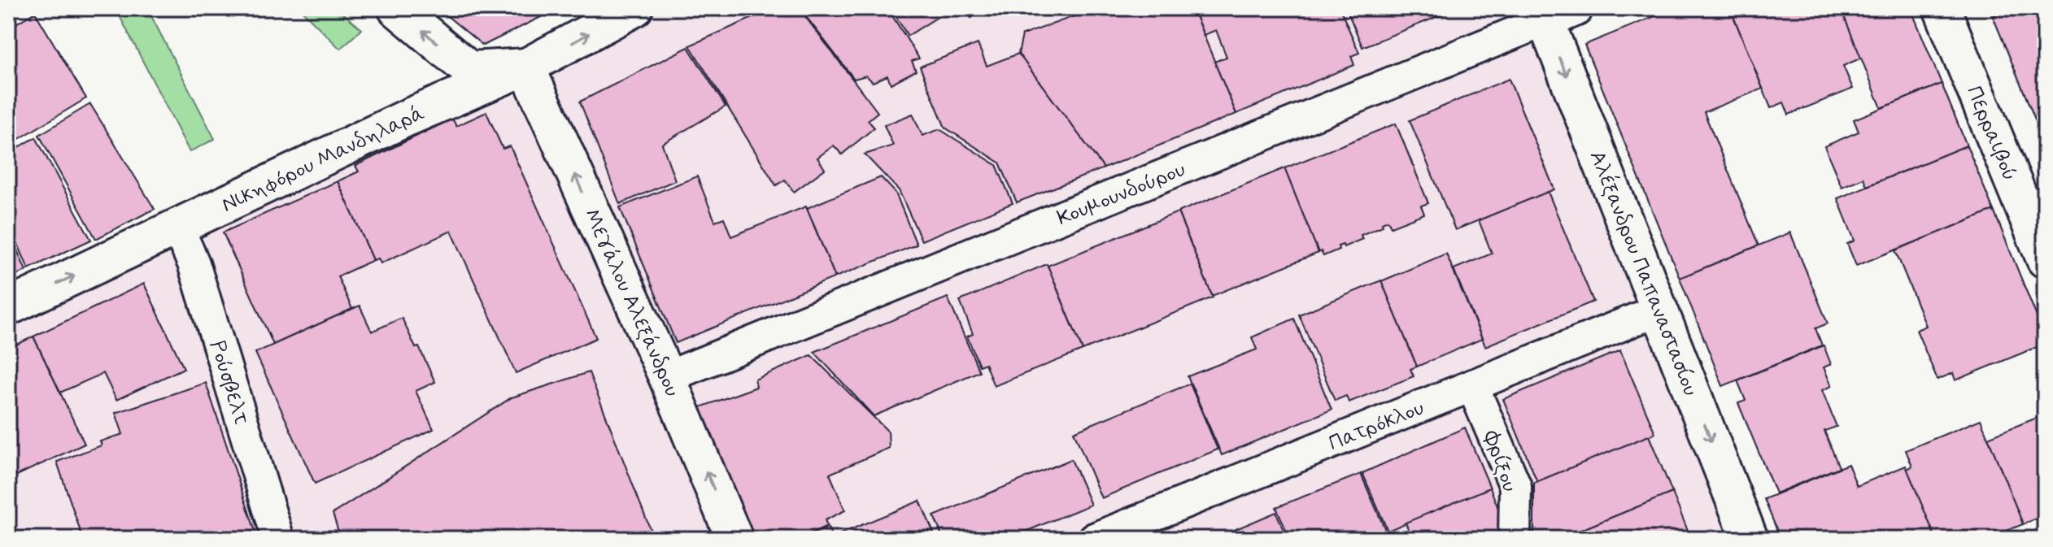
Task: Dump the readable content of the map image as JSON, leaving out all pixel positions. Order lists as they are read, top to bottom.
{
  "streets": {
    "street": [
      "Περραιβού",
      "Νικηφόρου Μανδηλαρά",
      "Κουμουνδούρου",
      "Αλέξανδρου Παπαναστασίου",
      "Μεγάλου Αλεξάνδρου",
      "Ρούσβελτ",
      "Πατρόκλου",
      "Φρίξου"
    ]
  },
  "crossings": [
    ["Νικηφόρου Μανδηλαρά", "Μεγάλου Αλεξάνδρου"],
    ["Νικηφόρου Μανδηλαρά", "Ρούσβελτ"],
    ["Κουμουνδούρου", "Αλέξανδρου Παπαναστασίου"],
    ["Κουμουνδούρου", "Μεγάλου Αλεξάνδρου"],
    ["Αλέξανδρου Παπαναστασίου", "Πατρόκλου"],
    ["Πατρόκλου", "Φρίξου"]
  ],
  "one_way": ["Νικηφόρου Μανδηλαρά", "Αλέξανδρου Παπαναστασίου", "Μεγάλου Αλεξάνδρου"]
}
